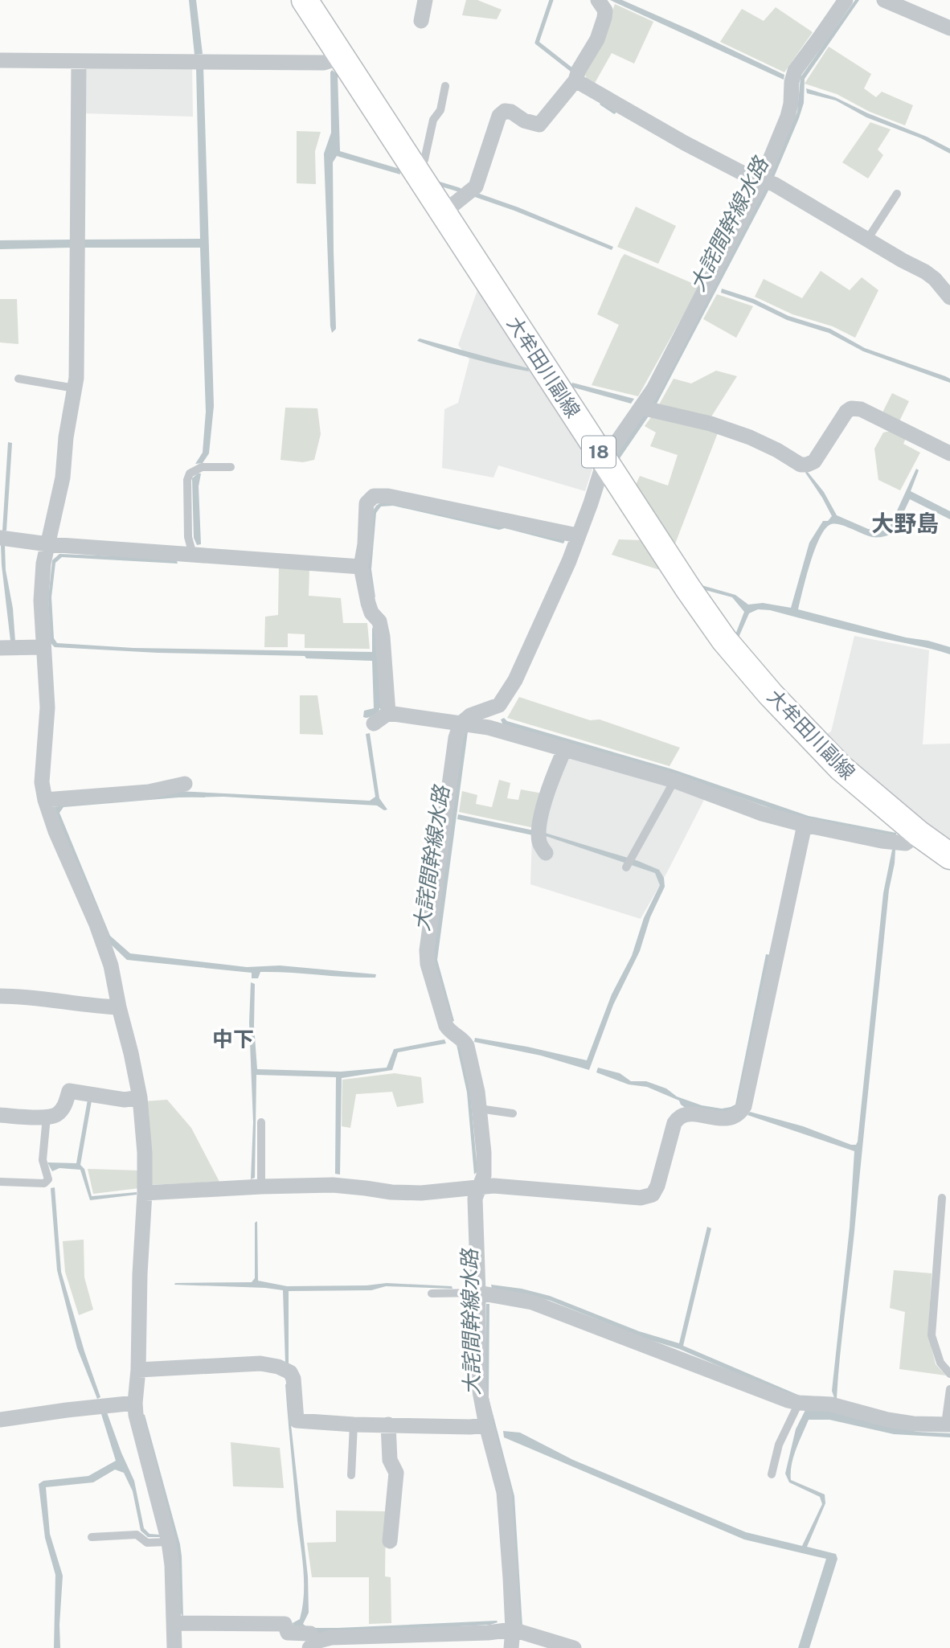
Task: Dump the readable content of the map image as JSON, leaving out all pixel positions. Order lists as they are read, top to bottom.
{
  "streets": {
    "main road": ["大牟田川副線", "18"]
  },
  "districts": ["大野島", "中下"],
  "water": ["大詫間幹線水路"]
}
